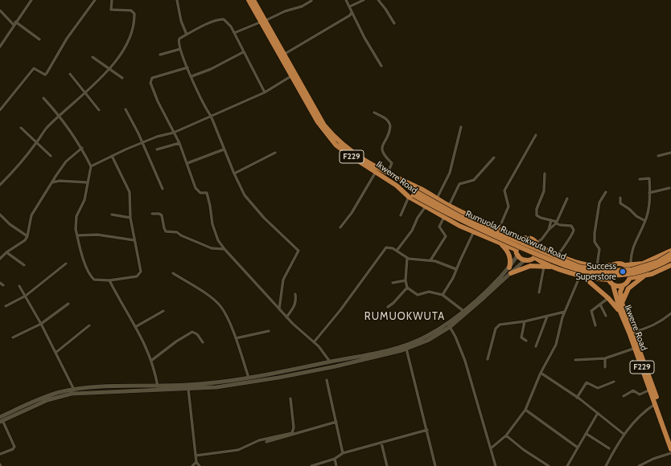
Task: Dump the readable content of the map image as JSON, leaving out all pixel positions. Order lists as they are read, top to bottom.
{
  "streets": {
    "main road": ["F229", "Ikwerre Road", "Rumuola/ Rumuokwuta Road"]
  },
  "crossings": [
    ["F229", "Ikwerre Road"],
    ["Ikwerre Road", "Rumuola/ Rumuokwuta Road"]
  ],
  "districts": ["RUMUOKWUTA"],
  "places": ["Success Superstore"]
}
